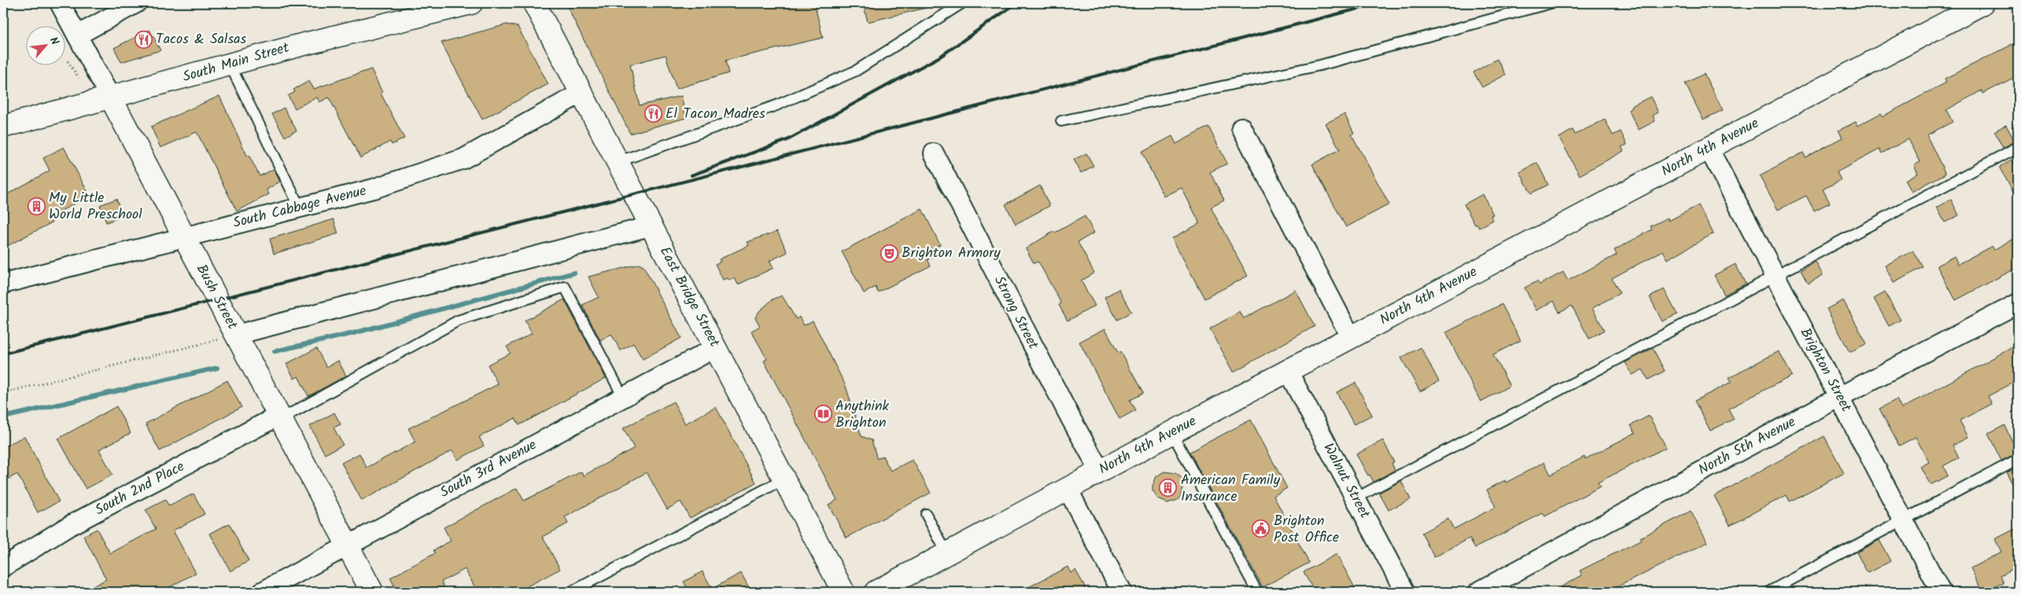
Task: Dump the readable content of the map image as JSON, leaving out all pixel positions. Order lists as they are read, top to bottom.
{
  "streets": {
    "street": [
      "South Main Street",
      "North 4th Avenue",
      "South Cabbage Avenue",
      "Bush Street",
      "East Bridge Street",
      "Strong Street",
      "Brighton Street",
      "North 5th Avenue",
      "South 3rd Avenue",
      "Walnut Street",
      "South 2nd Place"
    ]
  },
  "crossings": [
    ["South Main Street", "Bush Street"],
    ["North 4th Avenue", "Strong Street"],
    ["North 4th Avenue", "Brighton Street"],
    ["North 4th Avenue", "Walnut Street"],
    ["South Cabbage Avenue", "Bush Street"],
    ["South Cabbage Avenue", "East Bridge Street"],
    ["Bush Street", "South 3rd Avenue"],
    ["Bush Street", "South 2nd Place"],
    ["East Bridge Street", "South 3rd Avenue"],
    ["Brighton Street", "North 5th Avenue"]
  ],
  "places": {
    "restaurant": ["Tacos & Salsas", "El Tacon Madres"],
    "building": ["My Little World Preschool", "American Family Insurance"],
    "theatre": ["Brighton Armory"],
    "library": ["Anythink Brighton"],
    "public building": ["Brighton Post Office"]
  },
  "north": "top right"
}
